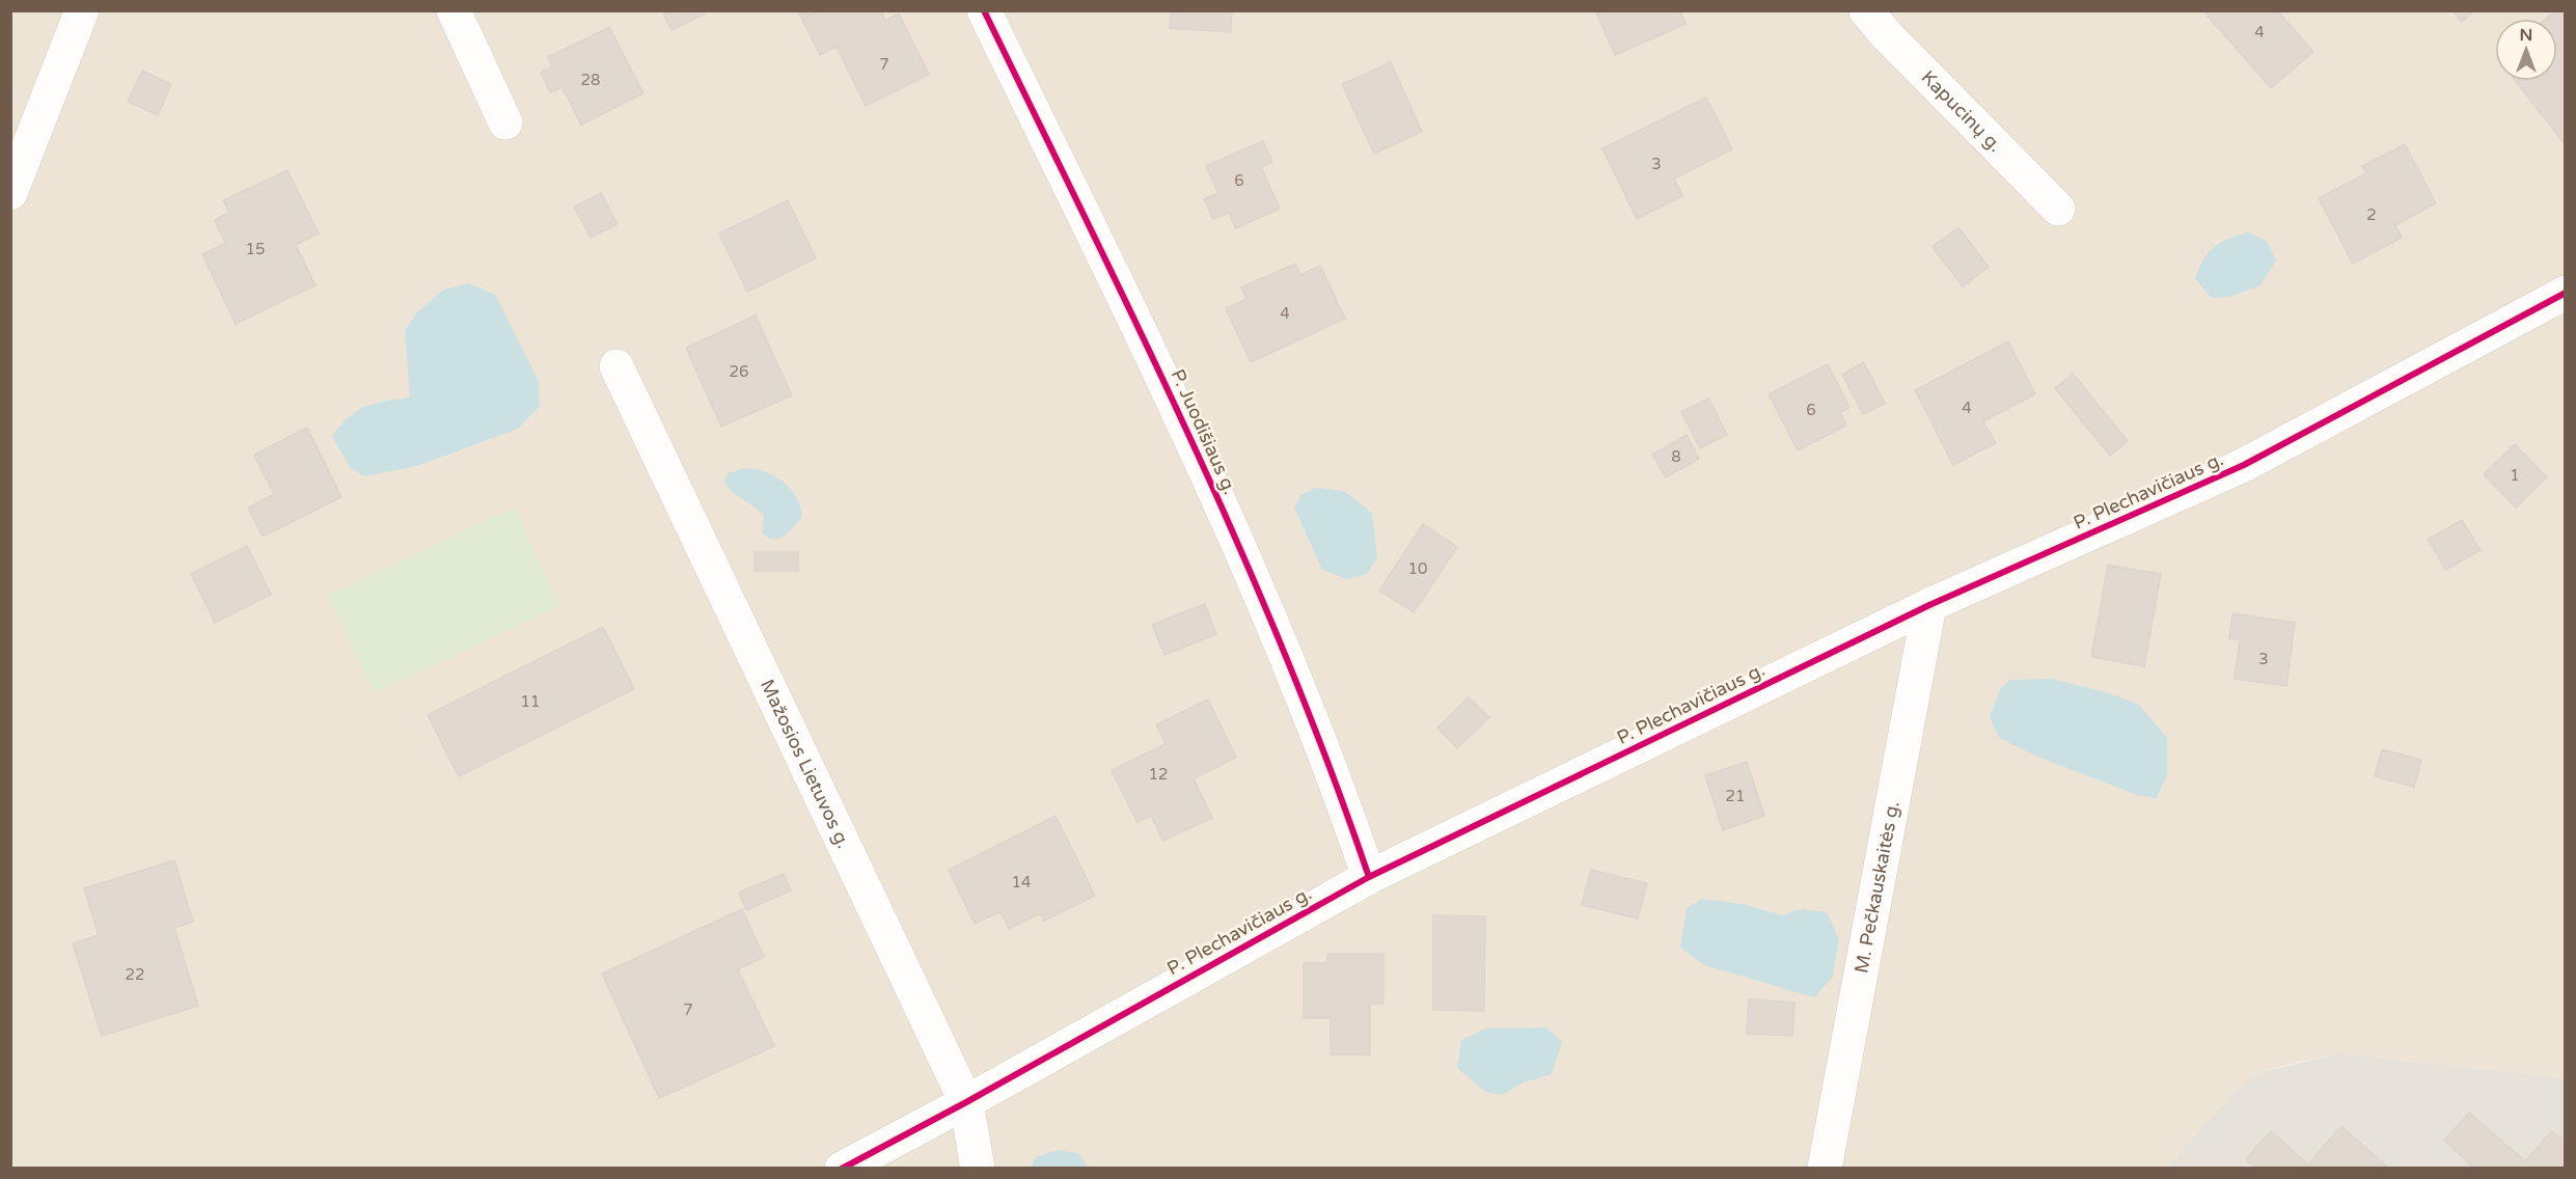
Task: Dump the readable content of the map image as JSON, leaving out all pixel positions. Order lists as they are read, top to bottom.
{
  "streets": {
    "street": [
      "Kapucinų g.",
      "P. Juodišiaus g.",
      "P. Plechavičiaus g.",
      "Mažosios Lietuvos g.",
      "M. Pečkauskaitės g."
    ]
  },
  "crossings": [
    ["P. Juodišiaus g.", "P. Plechavičiaus g."],
    ["P. Plechavičiaus g.", "Mažosios Lietuvos g."],
    ["P. Plechavičiaus g.", "M. Pečkauskaitės g."]
  ],
  "house_numbers": [
    "4",
    "7",
    "28",
    "3",
    "6",
    "2",
    "15",
    "4",
    "26",
    "4",
    "6",
    "8",
    "1",
    "10",
    "3",
    "11",
    "12",
    "21",
    "14",
    "22",
    "7"
  ],
  "north": "top"
}
